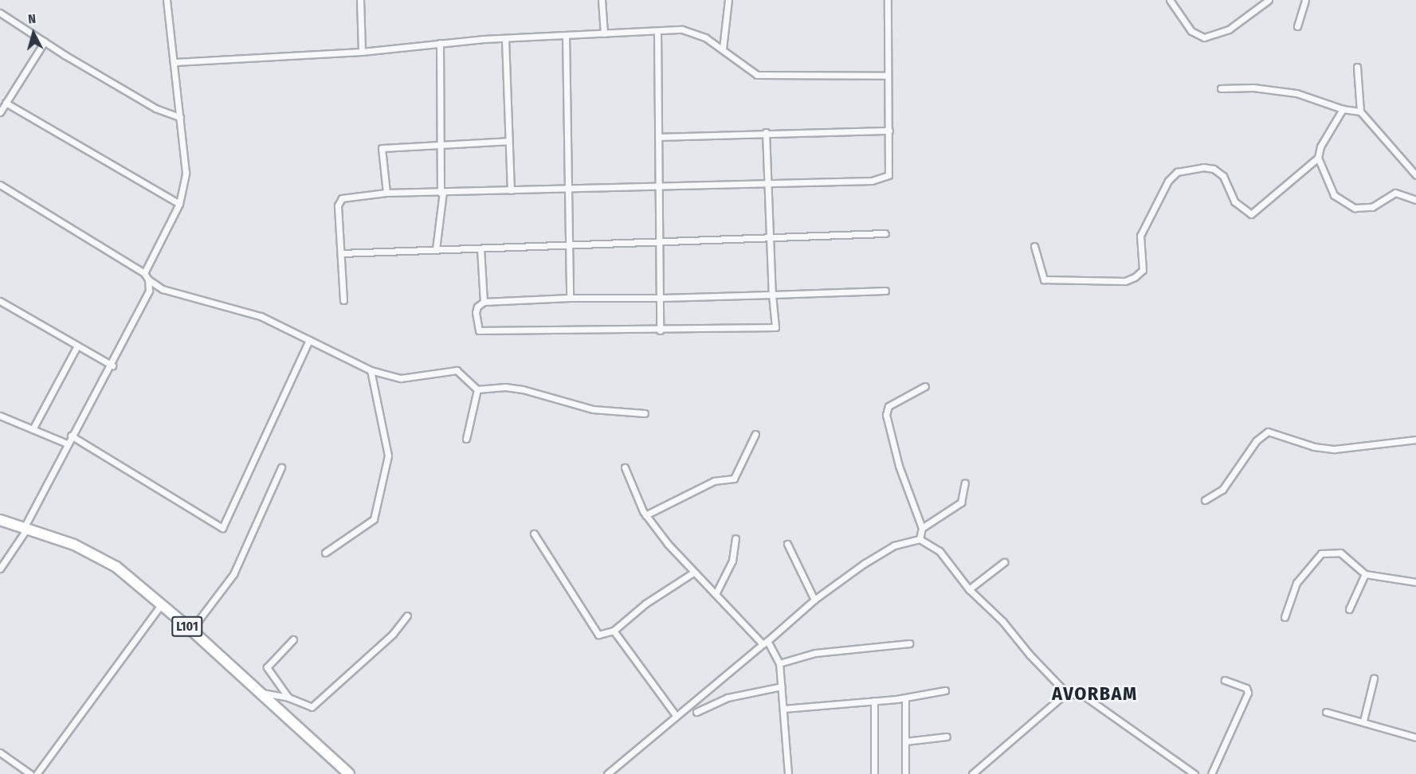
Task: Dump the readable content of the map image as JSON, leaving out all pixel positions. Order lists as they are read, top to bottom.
{
  "streets": {
    "main road": ["L101"]
  },
  "districts": ["AVORBAM"],
  "north": "top"
}
